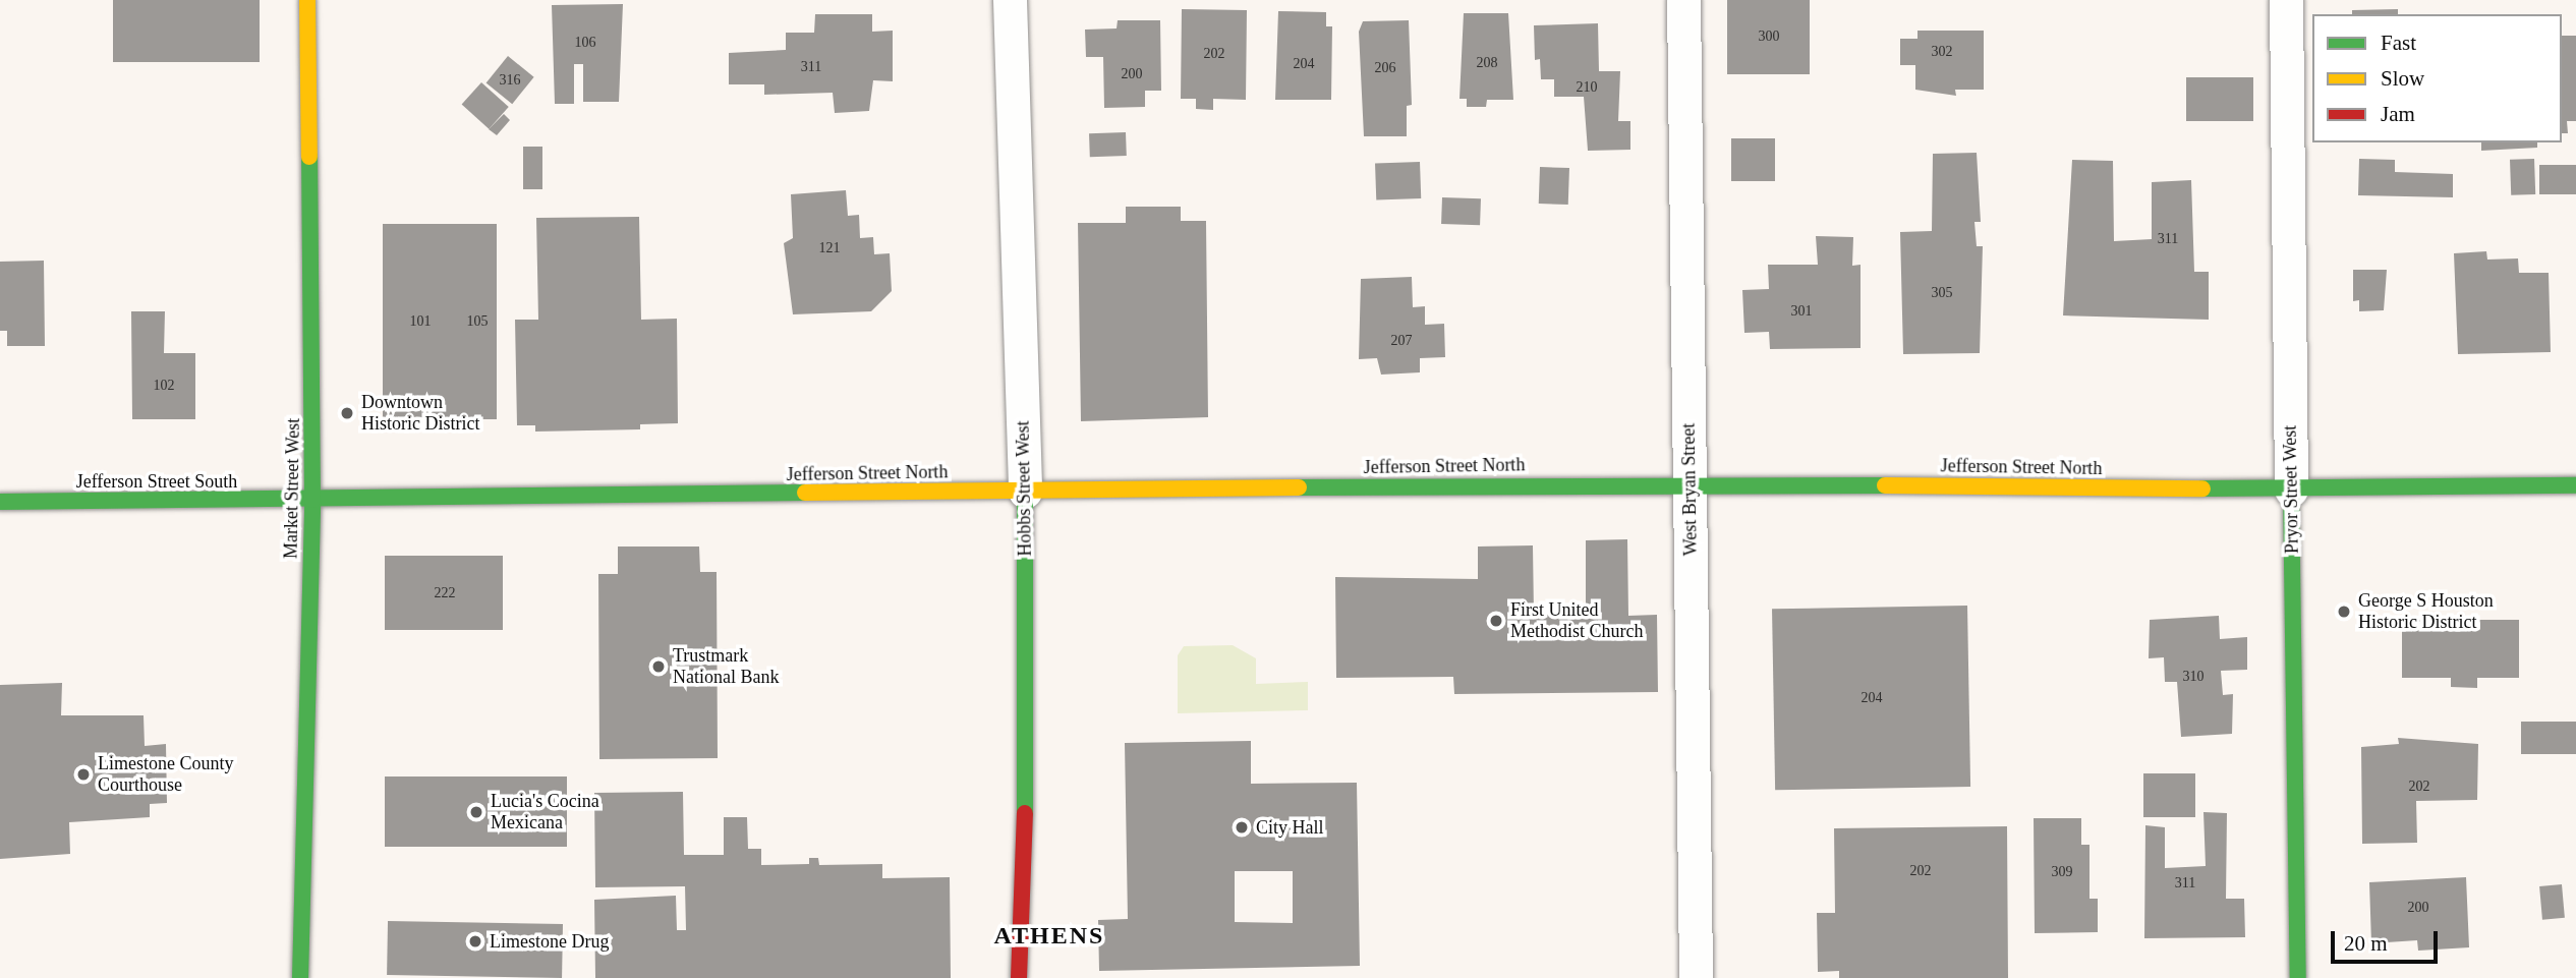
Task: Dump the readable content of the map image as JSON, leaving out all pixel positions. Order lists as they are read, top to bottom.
{
  "streets": {
    "main road": [
      "Jefferson Street North",
      "Jefferson Street South",
      "Market Street West",
      "Hobbs Street West",
      "Pryor Street West"
    ],
    "street": ["West Bryan Street"]
  },
  "crossings": [
    ["Jefferson Street North", "Jefferson Street South"],
    ["Jefferson Street North", "Market Street West"],
    ["Jefferson Street North", "Hobbs Street West"],
    ["Jefferson Street North", "West Bryan Street"],
    ["Jefferson Street North", "Pryor Street West"],
    ["Jefferson Street South", "Market Street West"]
  ],
  "districts": ["ATHENS"],
  "places": [
    "Downtown Historic District",
    "George S Houston Historic District",
    "First United Methodist Church",
    "Trustmark National Bank",
    "Limestone County Courthouse",
    "Lucia's Cocina Mexicana",
    "City Hall",
    "Limestone Drug"
  ],
  "house_numbers": [
    "300",
    "106",
    "302",
    "202",
    "208",
    "204",
    "311",
    "206",
    "200",
    "316",
    "210",
    "311",
    "121",
    "305",
    "301",
    "101",
    "105",
    "207",
    "102",
    "222",
    "310",
    "204",
    "202",
    "202",
    "309",
    "311",
    "200"
  ],
  "legend": ["Fast", "Slow", "Jam"],
  "scale_bar": "20 m"
}
